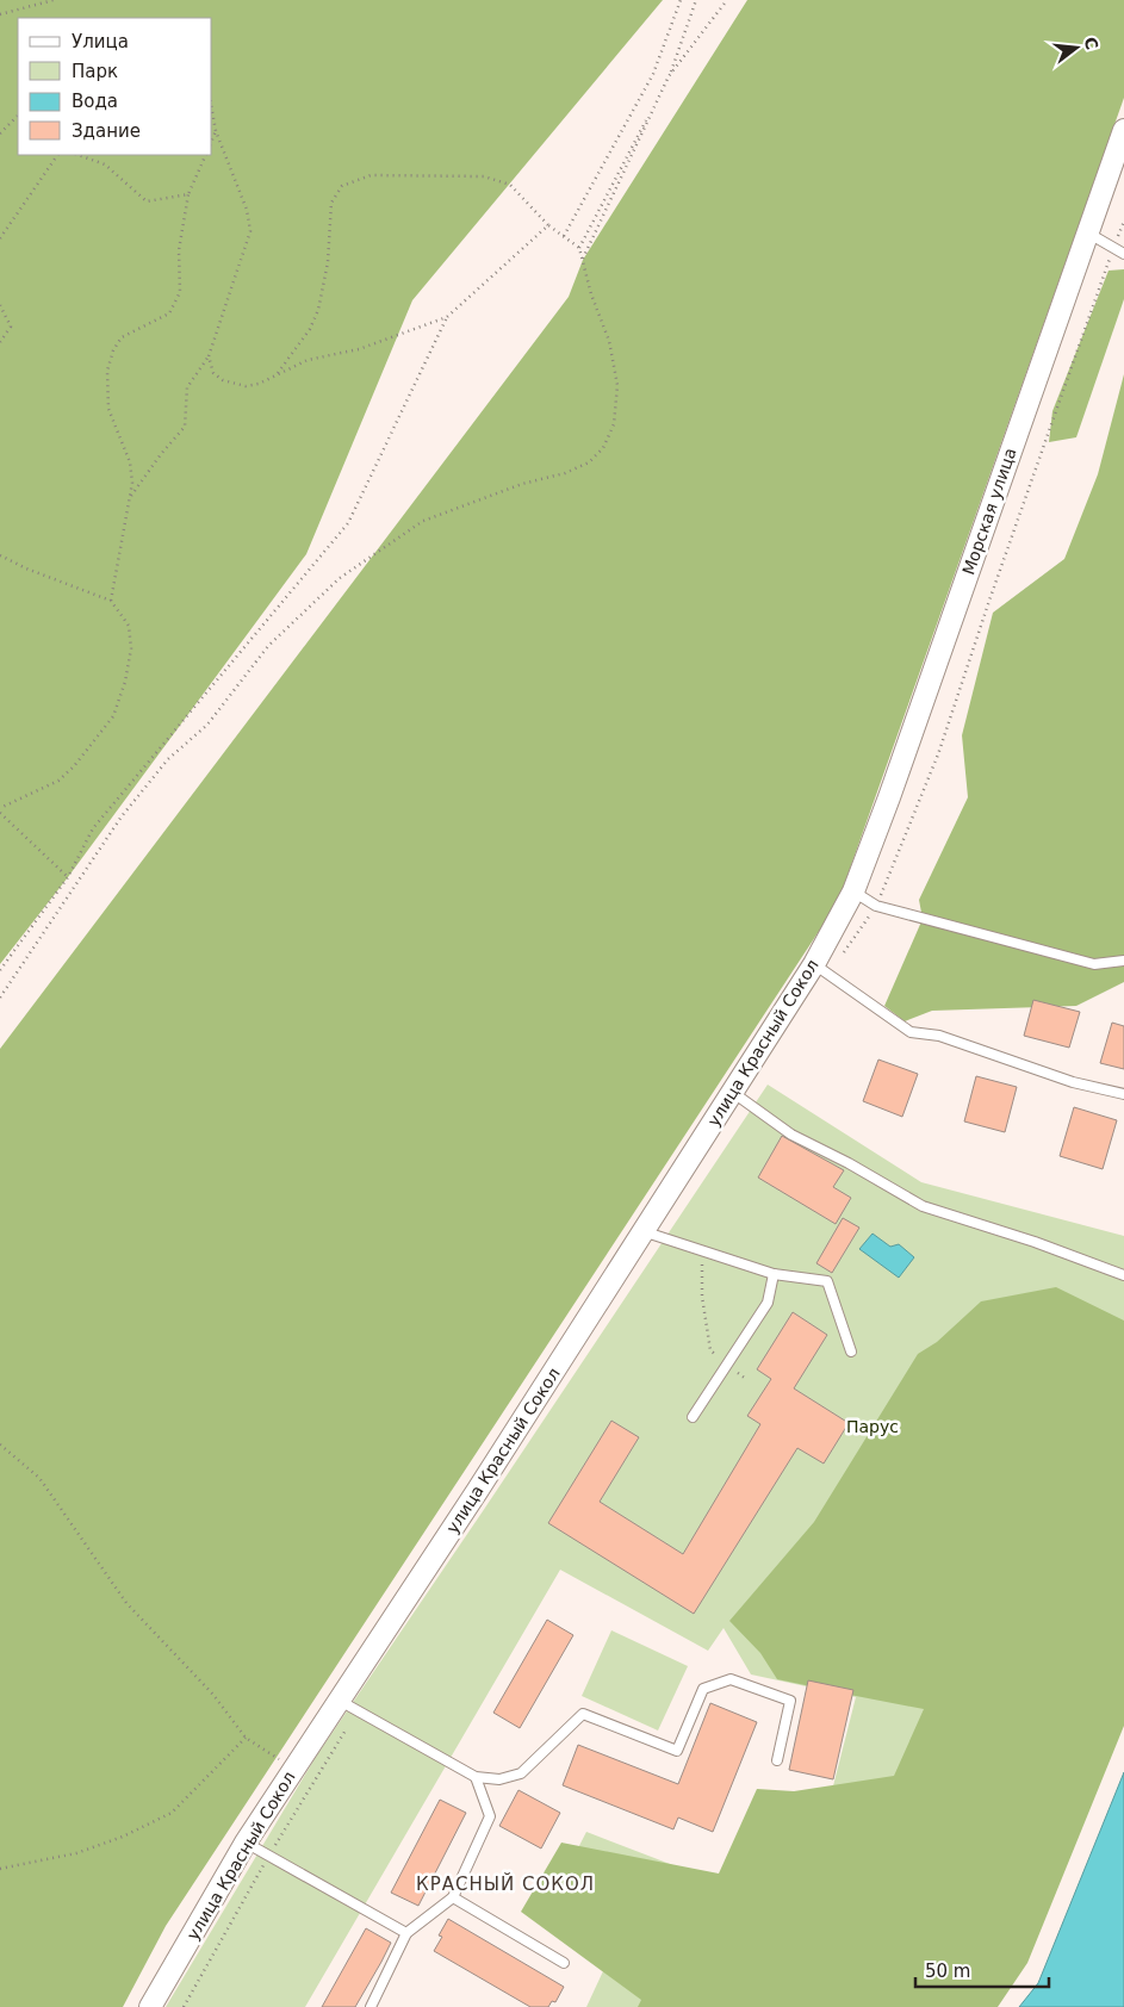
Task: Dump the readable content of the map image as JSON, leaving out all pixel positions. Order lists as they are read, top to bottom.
{
  "streets": {
    "street": ["Морская улица", "улица Красный Сокол"]
  },
  "crossings": [
    ["Морская улица", "улица Красный Сокол"]
  ],
  "districts": ["КРАСНЫЙ СОКОЛ"],
  "parks": ["Парус"],
  "legend": [
    "Улица",
    "Парк",
    "Вода",
    "Здание"
  ],
  "scale_bar": "50 m",
  "north": "right"
}
